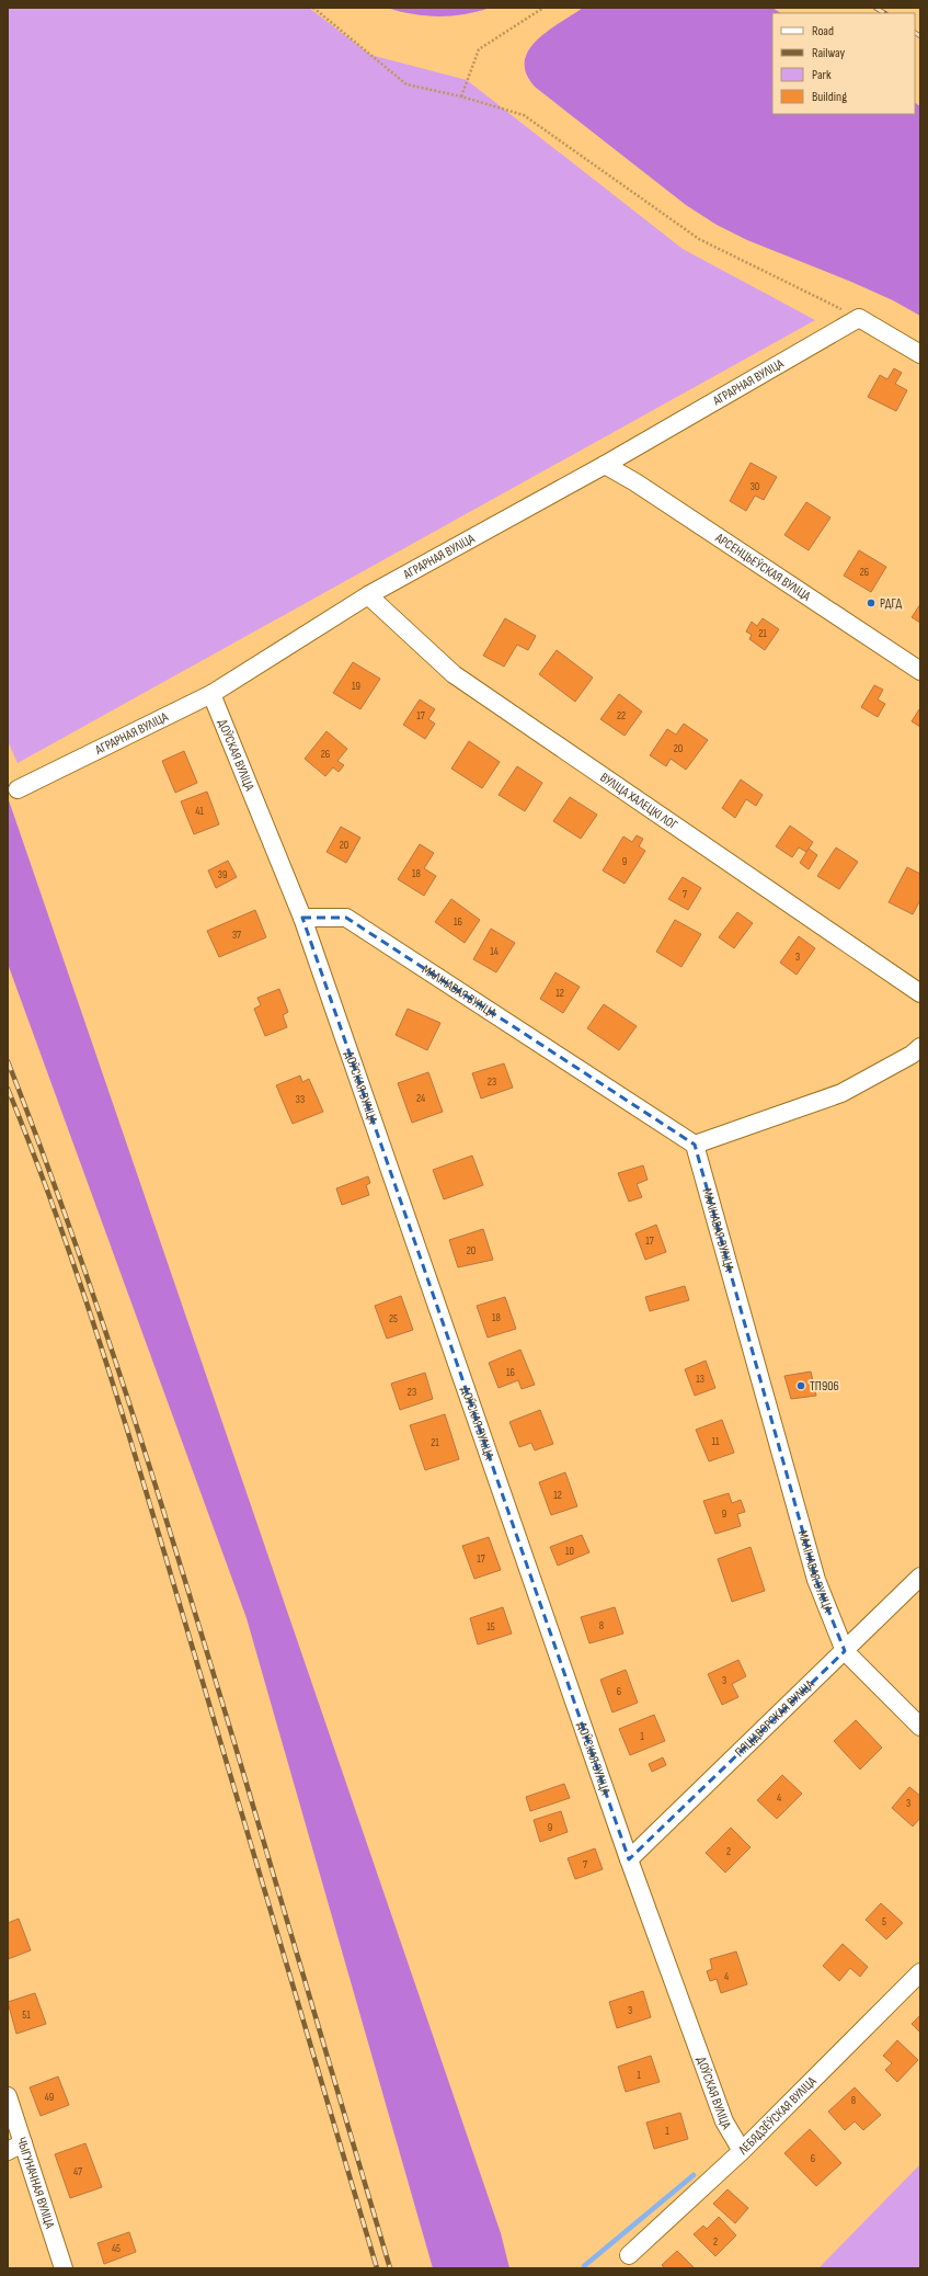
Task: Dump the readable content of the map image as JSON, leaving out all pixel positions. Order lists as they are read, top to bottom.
{
  "streets": {
    "street": [
      "АГРАРНАЯ ВУЛІЦА",
      "АРСЕНЦЬЕЎСКАЯ ВУЛІЦА",
      "ДОЎСКАЯ ВУЛІЦА",
      "ВУЛІЦА ХАЛЕЦКІ ЛОГ",
      "МАЛІНАВАЯ ВУЛІЦА",
      "ПЯЦІДВОРСКАЯ ВУЛІЦА",
      "ЛЕБЯДЗЁЎСКАЯ ВУЛІЦА",
      "ЧЫГУНАЧНАЯ ВУЛІЦА"
    ]
  },
  "crossings": [
    ["АГРАРНАЯ ВУЛІЦА", "АРСЕНЦЬЕЎСКАЯ ВУЛІЦА"],
    ["АГРАРНАЯ ВУЛІЦА", "ДОЎСКАЯ ВУЛІЦА"],
    ["АГРАРНАЯ ВУЛІЦА", "ВУЛІЦА ХАЛЕЦКІ ЛОГ"],
    ["ДОЎСКАЯ ВУЛІЦА", "МАЛІНАВАЯ ВУЛІЦА"],
    ["ДОЎСКАЯ ВУЛІЦА", "ПЯЦІДВОРСКАЯ ВУЛІЦА"],
    ["ДОЎСКАЯ ВУЛІЦА", "ЛЕБЯДЗЁЎСКАЯ ВУЛІЦА"],
    ["МАЛІНАВАЯ ВУЛІЦА", "ПЯЦІДВОРСКАЯ ВУЛІЦА"]
  ],
  "places": ["РДГД", "ТП906"],
  "house_numbers": [
    "30",
    "26",
    "21",
    "19",
    "17",
    "22",
    "20",
    "26",
    "41",
    "20",
    "9",
    "18",
    "39",
    "7",
    "16",
    "37",
    "14",
    "3",
    "12",
    "23",
    "24",
    "33",
    "17",
    "20",
    "18",
    "25",
    "16",
    "13",
    "23",
    "11",
    "21",
    "12",
    "9",
    "10",
    "17",
    "8",
    "15",
    "3",
    "6",
    "1",
    "4",
    "3",
    "9",
    "2",
    "7",
    "5",
    "4",
    "3",
    "51",
    "1",
    "49",
    "8",
    "1",
    "6",
    "47",
    "2",
    "45"
  ],
  "legend": [
    "Road",
    "Railway",
    "Park",
    "Building"
  ]
}
